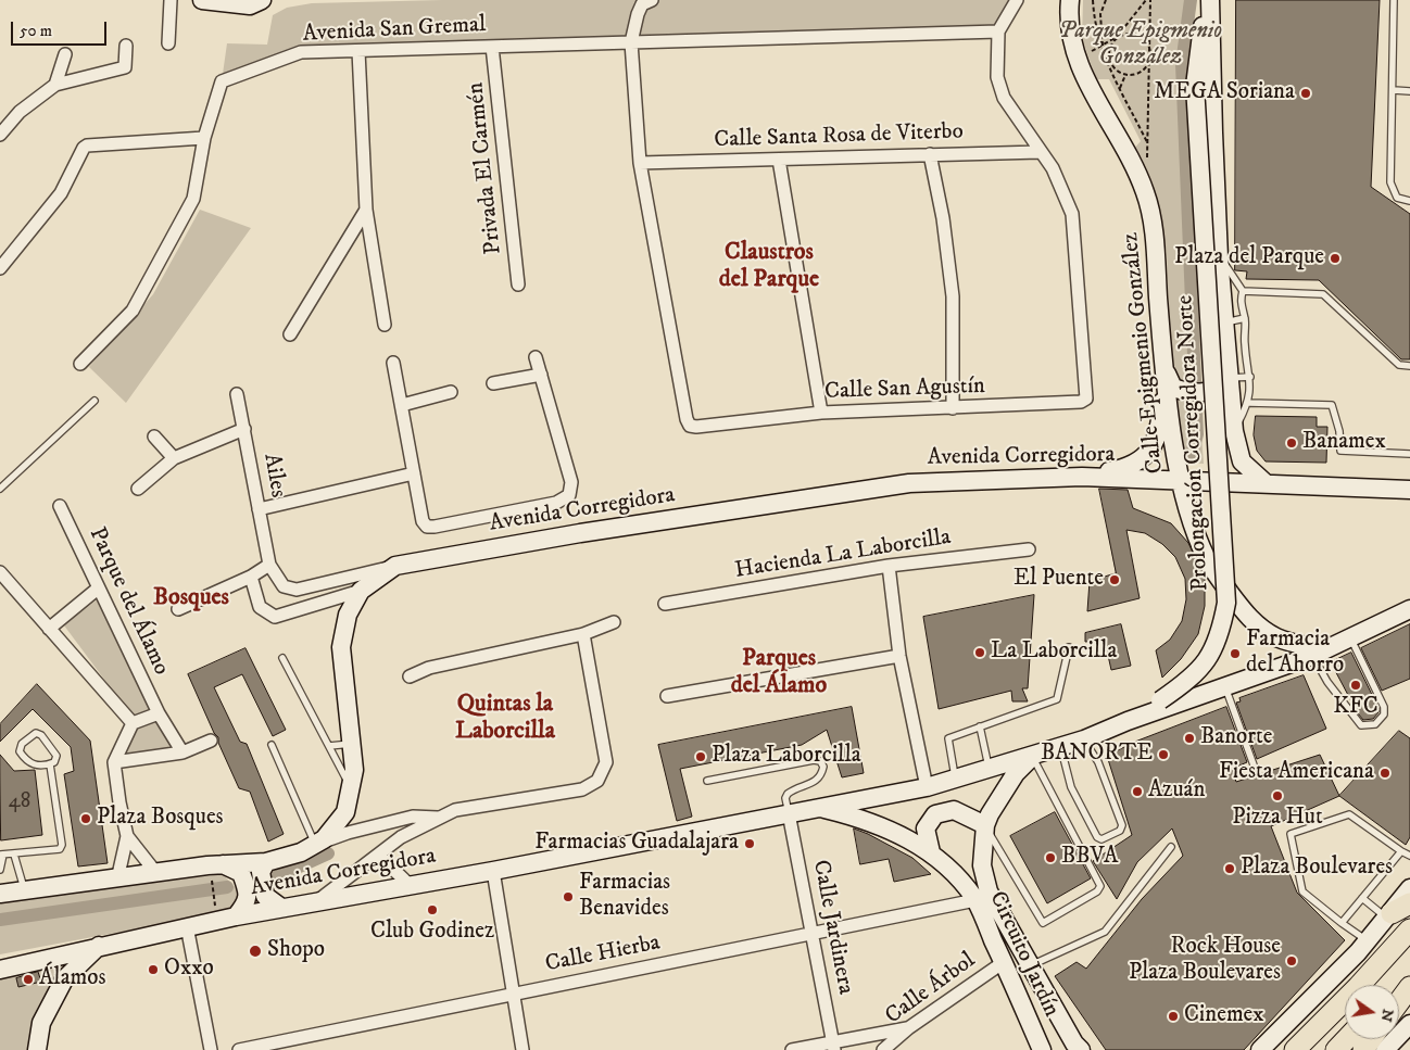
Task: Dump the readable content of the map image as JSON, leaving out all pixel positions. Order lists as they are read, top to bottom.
{
  "streets": {
    "main road": [
      "Calle Epigmenio González",
      "Prolongación Corregidora Norte",
      "Avenida Corregidora",
      "Circuito Jardín"
    ],
    "street": [
      "Avenida San Gremal",
      "Calle Santa Rosa de Viterbo",
      "Privada El Carmén",
      "Calle San Agustín",
      "Ailes",
      "Hacienda La Laborcilla",
      "Parque del Álamo",
      "Calle Jardinera",
      "Calle Hierba",
      "Calle Árbol"
    ]
  },
  "crossings": [
    ["Avenida San Gremal", "Privada El Carmén"],
    ["Avenida San Gremal", "Calle San Agustín"],
    ["Calle Santa Rosa de Viterbo", "Calle San Agustín"],
    ["Calle Epigmenio González", "Avenida Corregidora"],
    ["Prolongación Corregidora Norte", "Avenida Corregidora"],
    ["Avenida Corregidora", "Ailes"],
    ["Avenida Corregidora", "Calle Jardinera"],
    ["Avenida Corregidora", "Circuito Jardín"],
    ["Calle Jardinera", "Calle Hierba"],
    ["Calle Hierba", "Circuito Jardín"],
    ["Circuito Jardín", "Calle Árbol"]
  ],
  "districts": [
    "Claustros del Parque",
    "Bosques",
    "Parques del Álamo",
    "Quintas la Laborcilla"
  ],
  "parks": ["Parque Epigmenio González"],
  "places": [
    "MEGA Soriana",
    "Plaza del Parque",
    "Banamex",
    "El Puente",
    "La Laborcilla",
    "Farmacia del Ahorro",
    "KFC",
    "Banorte",
    "BANORTE",
    "Plaza Laborcilla",
    "Fiesta Americana",
    "Azuán",
    "Pizza Hut",
    "Plaza Bosques",
    "Farmacias Guadalajara",
    "BBVA",
    "Plaza Boulevares",
    "Farmacias Benavides",
    "Club Godinez",
    "Shopo",
    "Rock House Plaza Boulevares",
    "Oxxo",
    "Álamos",
    "Cinemex"
  ],
  "house_numbers": ["48"],
  "scale_bar": "50 m",
  "north": "right"
}
